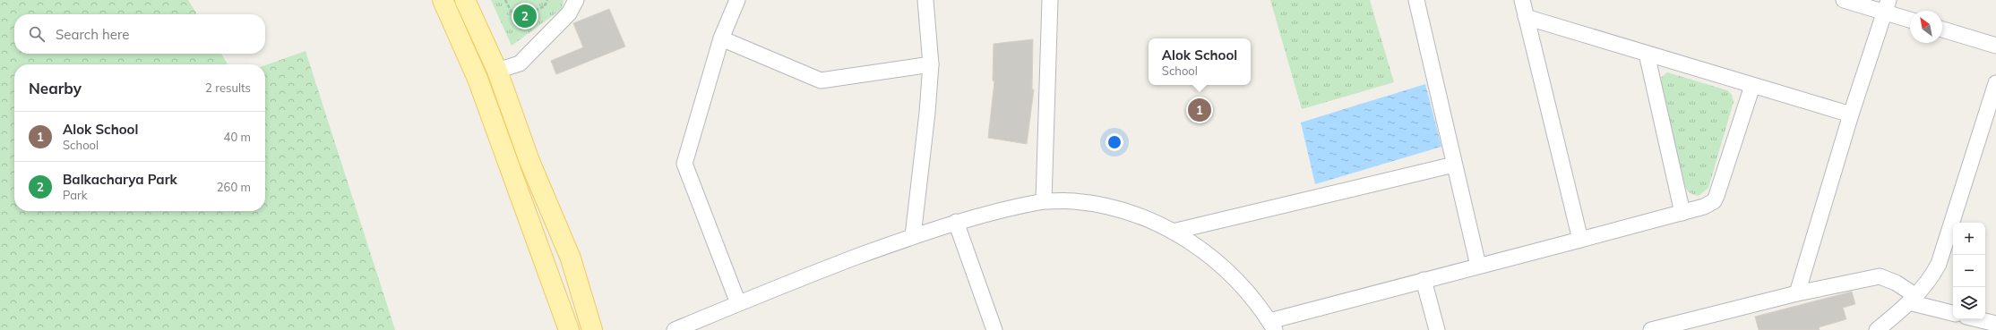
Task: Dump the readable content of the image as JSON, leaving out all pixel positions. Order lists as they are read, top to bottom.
{
  "north": "top left",
  "page": {
    "pins": ["2", "1"],
    "search": "Search here",
    "popup": ["Alok School", "School"],
    "heading": ["Nearby", "2 results"],
    "list": [
      {
        "mark": "1",
        "name": "Alok School",
        "note": "School",
        "value": "40 m"
      },
      {
        "mark": "2",
        "name": "Balkacharya Park",
        "note": "Park",
        "value": "260 m"
      }
    ],
    "map_buttons": ["+", "−"]
  }
}
